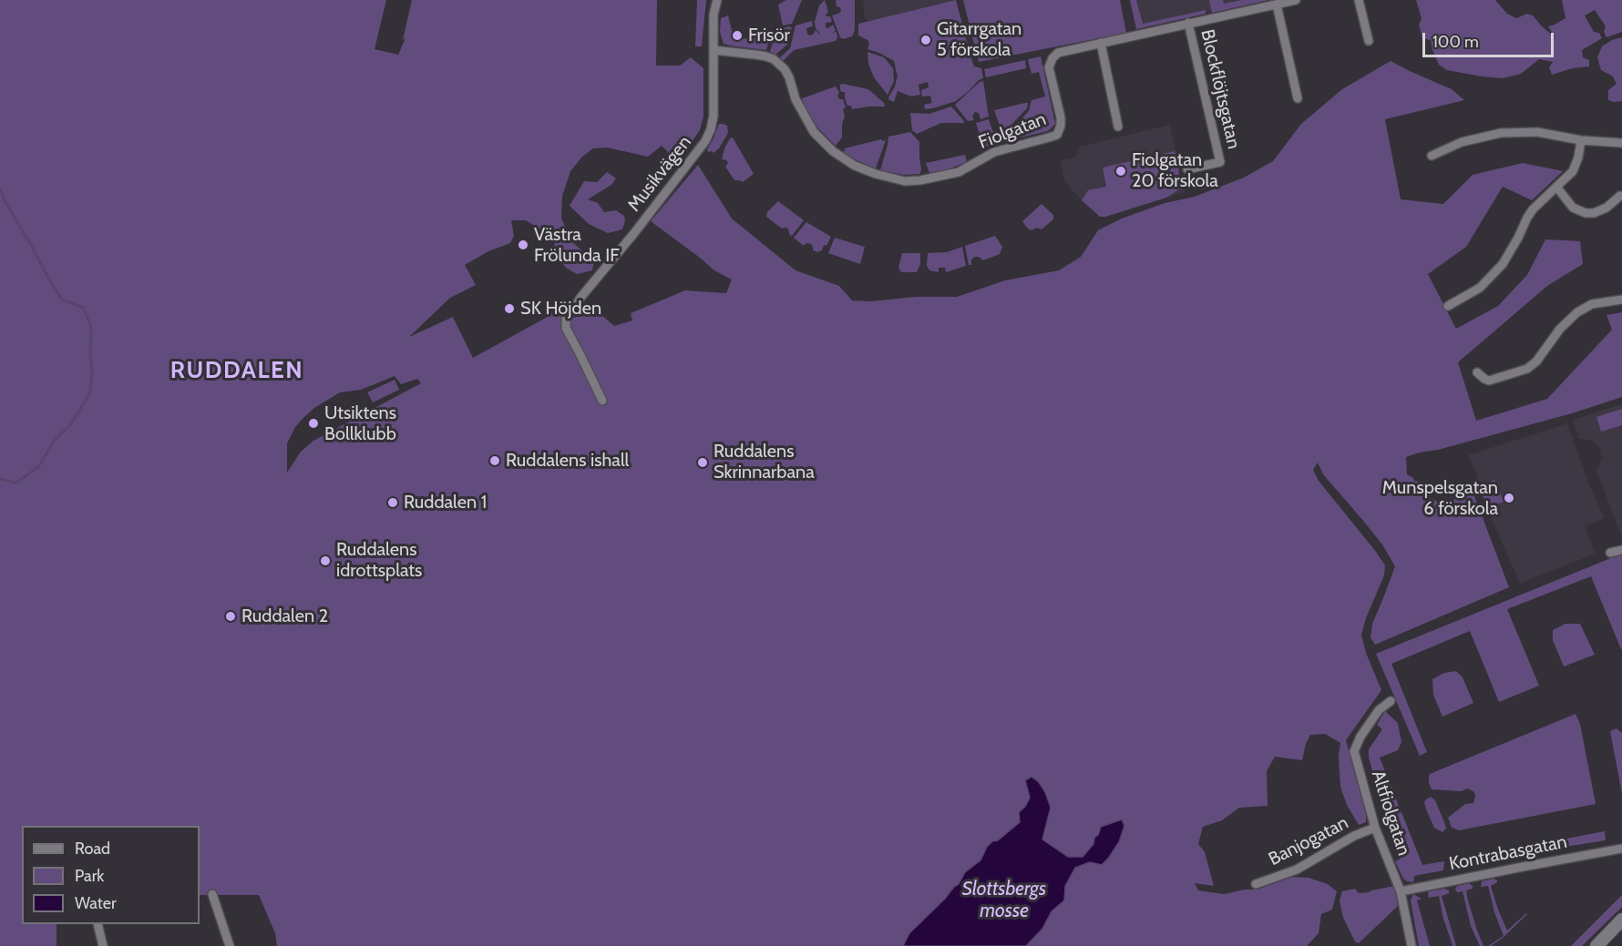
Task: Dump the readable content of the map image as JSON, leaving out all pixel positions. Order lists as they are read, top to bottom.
{
  "streets": {
    "street": [
      "Blockflöjtsgatan",
      "Fiolgatan",
      "Musikvägen",
      "Altfiolgatan",
      "Banjogatan",
      "Kontrabasgatan"
    ]
  },
  "crossings": [
    ["Blockflöjtsgatan", "Fiolgatan"],
    ["Fiolgatan", "Musikvägen"],
    ["Altfiolgatan", "Banjogatan"],
    ["Altfiolgatan", "Kontrabasgatan"]
  ],
  "districts": ["RUDDALEN"],
  "water": ["Slottsbergs mosse"],
  "places": [
    "Frisör",
    "Gitarrgatan 5 förskola",
    "Fiolgatan 20 förskola",
    "Västra Frölunda IF",
    "SK Höjden",
    "Utsiktens Bollklubb",
    "Ruddalens ishall",
    "Ruddalens Skrinnarbana",
    "Munspelsgatan 6 förskola",
    "Ruddalen 1",
    "Ruddalens idrottsplats",
    "Ruddalen 2"
  ],
  "legend": ["Road", "Park", "Water"],
  "scale_bar": "100 m"
}
